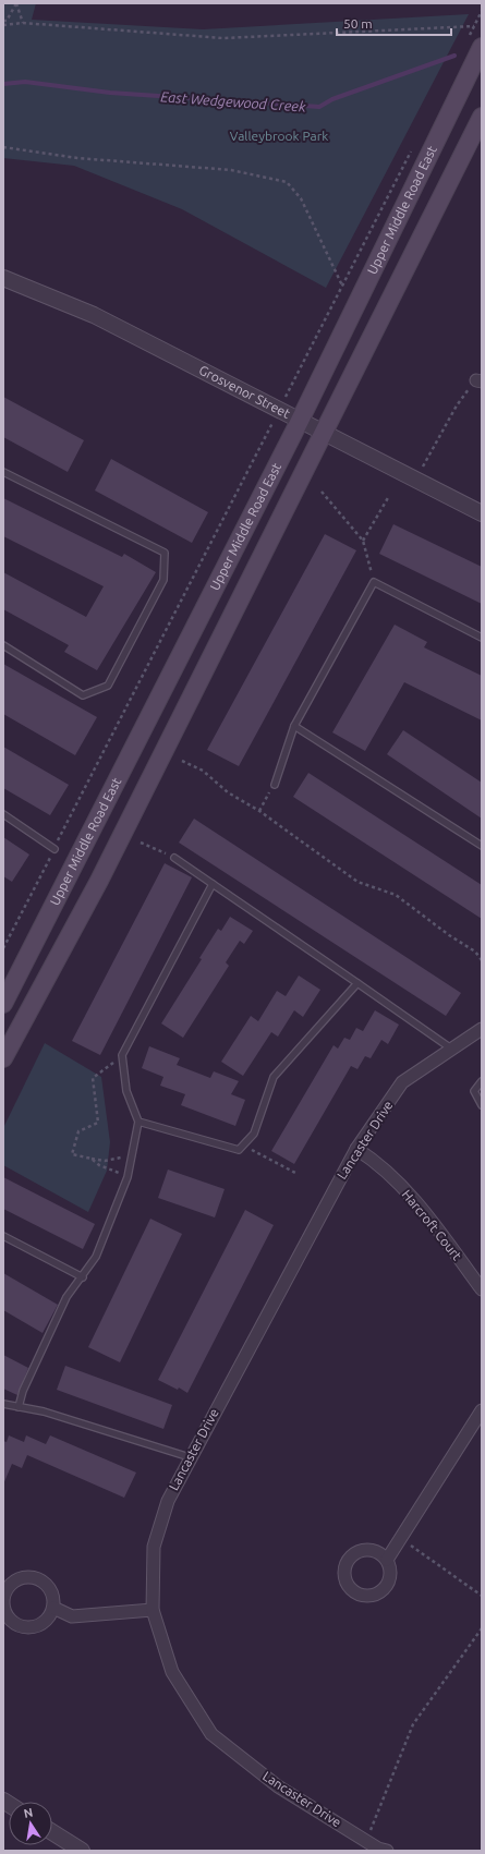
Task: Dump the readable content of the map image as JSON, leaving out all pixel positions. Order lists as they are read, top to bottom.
{
  "streets": {
    "main road": ["Upper Middle Road East"],
    "street": ["Grosvenor Street", "Lancaster Drive", "Harcroft Court"]
  },
  "crossings": [
    ["Upper Middle Road East", "Grosvenor Street"],
    ["Lancaster Drive", "Harcroft Court"]
  ],
  "water": ["East Wedgewood Creek"],
  "parks": ["Valleybrook Park"],
  "scale_bar": "50 m",
  "north": "top"
}
